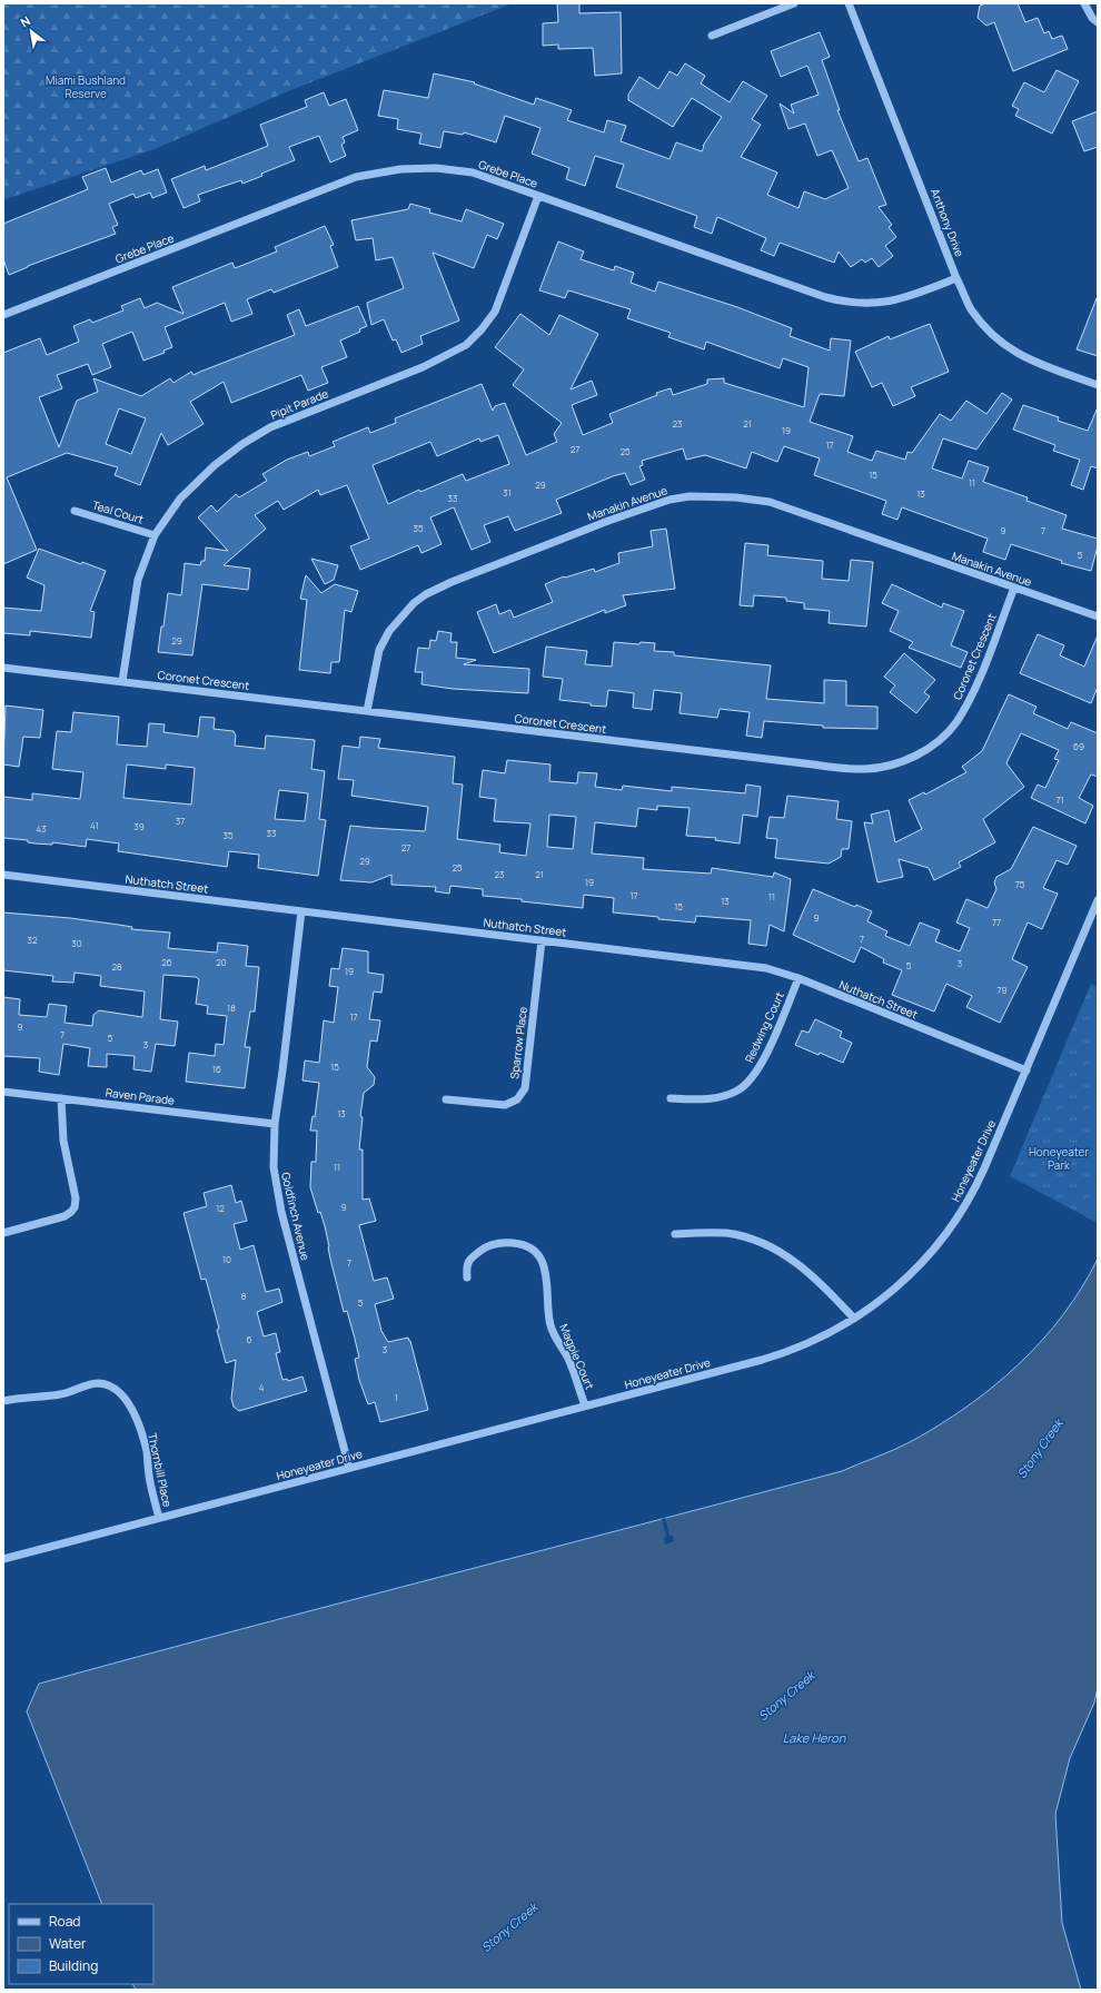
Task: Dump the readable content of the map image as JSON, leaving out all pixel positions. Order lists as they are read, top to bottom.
{
  "streets": {
    "street": [
      "Grebe Place",
      "Anthony Drive",
      "Pipit Parade",
      "Manakin Avenue",
      "Teal Court",
      "Coronet Crescent",
      "Nuthatch Street",
      "Redwing Court",
      "Sparrow Place",
      "Raven Parade",
      "Honeyeater Drive",
      "Goldfinch Avenue",
      "Magpie Court",
      "Thornbill Place"
    ]
  },
  "crossings": [
    ["Grebe Place", "Anthony Drive"],
    ["Grebe Place", "Pipit Parade"],
    ["Pipit Parade", "Teal Court"],
    ["Pipit Parade", "Coronet Crescent"],
    ["Manakin Avenue", "Coronet Crescent"],
    ["Nuthatch Street", "Redwing Court"],
    ["Nuthatch Street", "Sparrow Place"],
    ["Nuthatch Street", "Honeyeater Drive"],
    ["Nuthatch Street", "Goldfinch Avenue"],
    ["Raven Parade", "Goldfinch Avenue"],
    ["Honeyeater Drive", "Goldfinch Avenue"],
    ["Honeyeater Drive", "Magpie Court"],
    ["Honeyeater Drive", "Thornbill Place"]
  ],
  "water": ["Stony Creek", "Lake Heron"],
  "parks": ["Miami Bushland Reserve", "Honeyeater Park"],
  "house_numbers": [
    "23",
    "21",
    "19",
    "17",
    "27",
    "25",
    "15",
    "11",
    "29",
    "31",
    "13",
    "33",
    "35",
    "9",
    "7",
    "5",
    "29",
    "69",
    "71",
    "37",
    "41",
    "39",
    "43",
    "33",
    "35",
    "27",
    "29",
    "25",
    "23",
    "21",
    "19",
    "75",
    "17",
    "11",
    "13",
    "15",
    "9",
    "77",
    "7",
    "32",
    "30",
    "26",
    "20",
    "3",
    "5",
    "28",
    "19",
    "79",
    "18",
    "17",
    "9",
    "7",
    "5",
    "3",
    "15",
    "16",
    "13",
    "11",
    "9",
    "12",
    "10",
    "7",
    "8",
    "5",
    "6",
    "3",
    "4",
    "1"
  ],
  "legend": ["Road", "Water", "Building"],
  "north": "top left"
}
